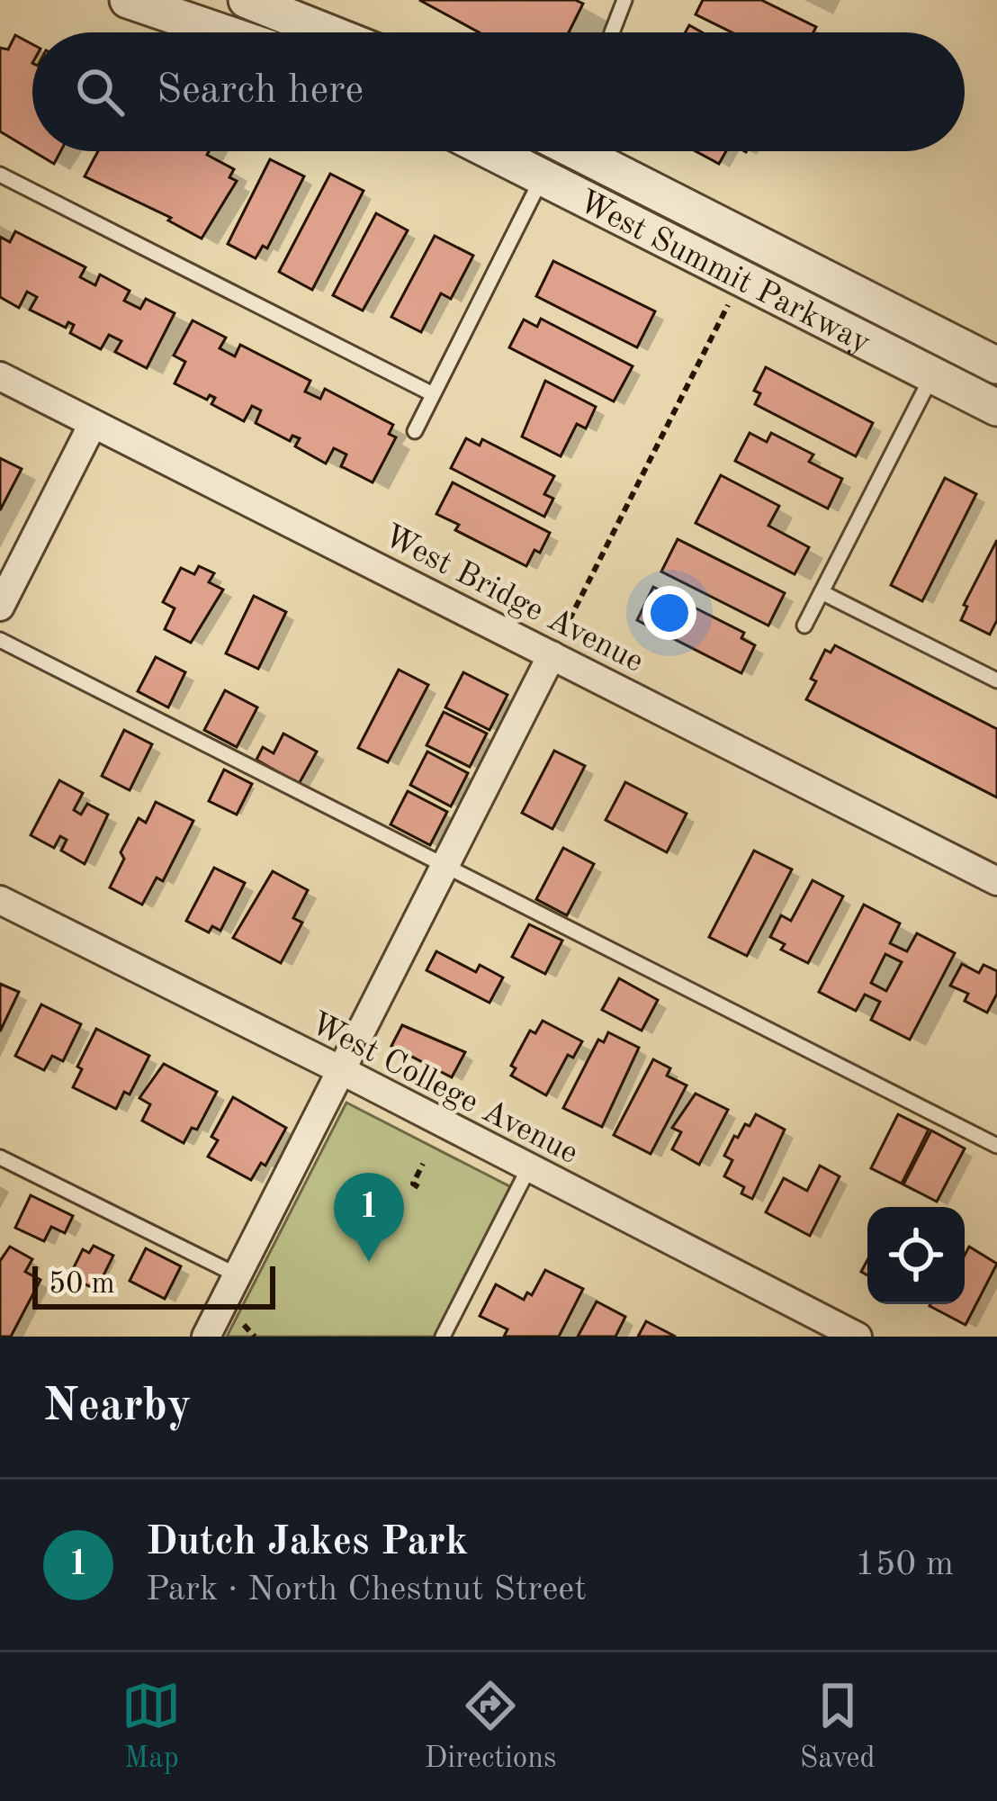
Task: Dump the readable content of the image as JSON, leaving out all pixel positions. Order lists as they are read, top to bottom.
{
  "streets": {
    "street": ["West Summit Parkway", "West Bridge Avenue", "West College Avenue"]
  },
  "scale_bar": "50 m",
  "page": {
    "search": "Search here",
    "pins": "1",
    "scale": "50 m",
    "heading": "Nearby",
    "list": [
      {
        "mark": "1",
        "name": "Dutch Jakes Park",
        "note": "Park · North Chestnut Street",
        "value": "150 m"
      }
    ],
    "nav": ["Map", "Directions", "Saved"]
  }
}
